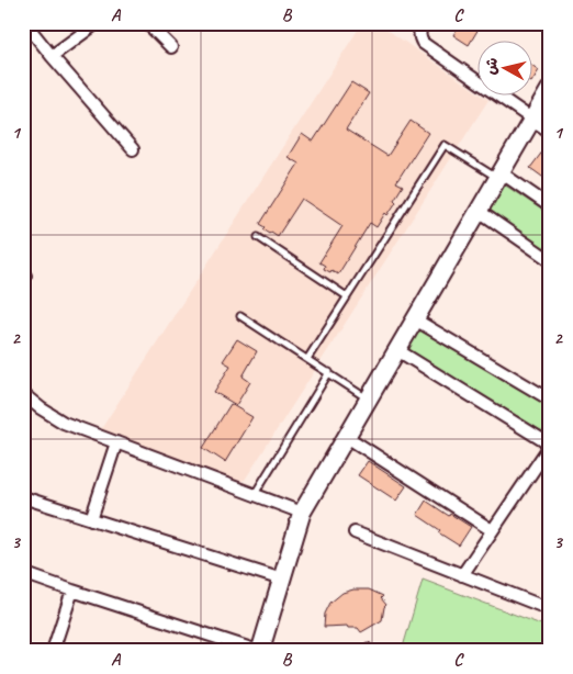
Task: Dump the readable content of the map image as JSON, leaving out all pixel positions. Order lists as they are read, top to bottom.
{
  "north": "left",
  "grid": {
    "columns": ["A", "B", "C"],
    "rows": ["1", "2", "3"]
  }
}
